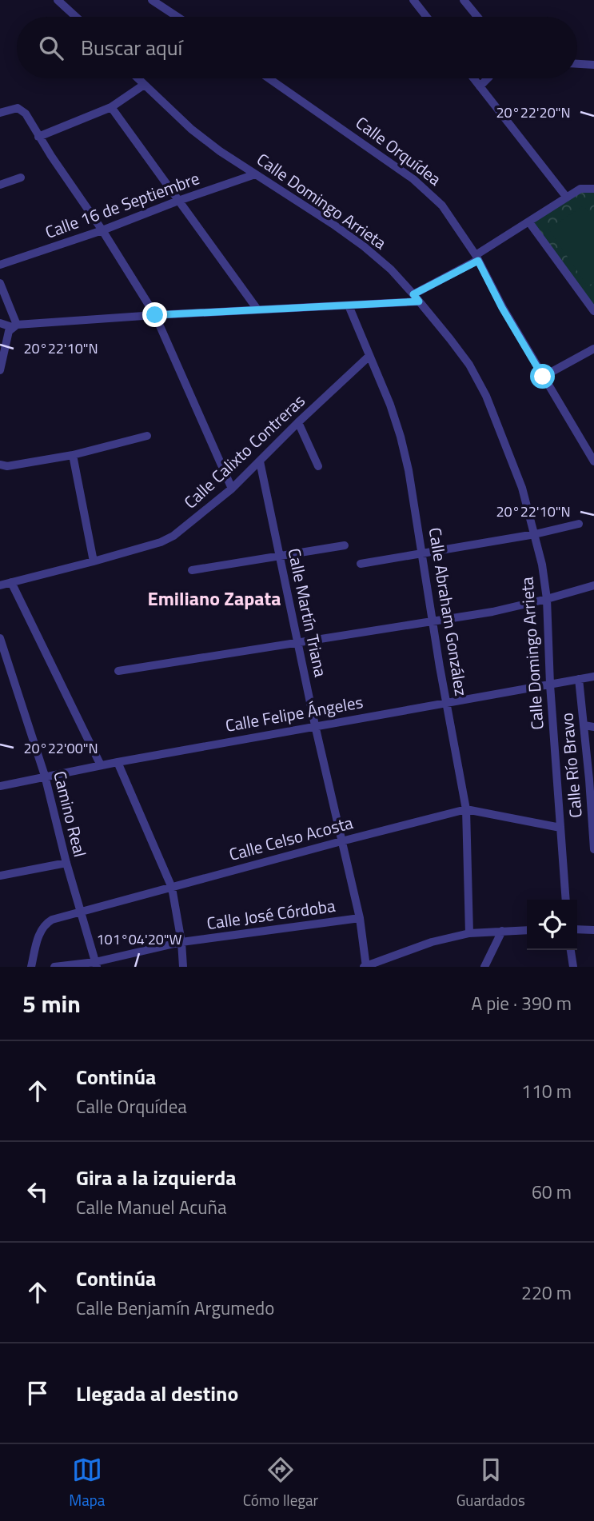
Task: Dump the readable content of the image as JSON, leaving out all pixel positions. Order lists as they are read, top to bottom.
{
  "streets": {
    "street": [
      "Calle Orquídea",
      "Calle Domingo Arrieta",
      "Calle 16 de Septiembre",
      "Calle Calixto Contreras",
      "Calle Abraham González",
      "Calle Martín Triana",
      "Calle Felipe Ángeles",
      "Calle Río Bravo",
      "Camino Real",
      "Calle Celso Acosta",
      "Calle José Córdoba"
    ]
  },
  "crossings": [
    ["Calle Domingo Arrieta", "Calle 16 de Septiembre"],
    ["Calle Domingo Arrieta", "Calle Felipe Ángeles"],
    ["Calle Domingo Arrieta", "Calle Celso Acosta"],
    ["Calle Calixto Contreras", "Calle Abraham González"],
    ["Calle Calixto Contreras", "Calle Martín Triana"],
    ["Calle Abraham González", "Calle Felipe Ángeles"],
    ["Calle Abraham González", "Calle Celso Acosta"],
    ["Calle Martín Triana", "Calle Felipe Ángeles"],
    ["Calle Martín Triana", "Calle Celso Acosta"],
    ["Calle Martín Triana", "Calle José Córdoba"],
    ["Calle Felipe Ángeles", "Calle Río Bravo"],
    ["Calle Felipe Ángeles", "Camino Real"],
    ["Camino Real", "Calle Celso Acosta"],
    ["Camino Real", "Calle José Córdoba"]
  ],
  "districts": ["Emiliano Zapata"],
  "page": {
    "search": "Buscar aquí",
    "heading": ["5 min", "A pie · 390 m"],
    "list": [
      ["Continúa", "Calle Orquídea", "110 m"],
      ["Gira a la izquierda", "Calle Manuel Acuña", "60 m"],
      ["Continúa", "Calle Benjamín Argumedo", "220 m"],
      "Llegada al destino"
    ],
    "nav": ["Mapa", "Cómo llegar", "Guardados"]
  },
  "coordinates": [
    "20°22'20\"N",
    "20°22'10\"N",
    "20°22'00\"N",
    "101°04'20\"W"
  ]
}
